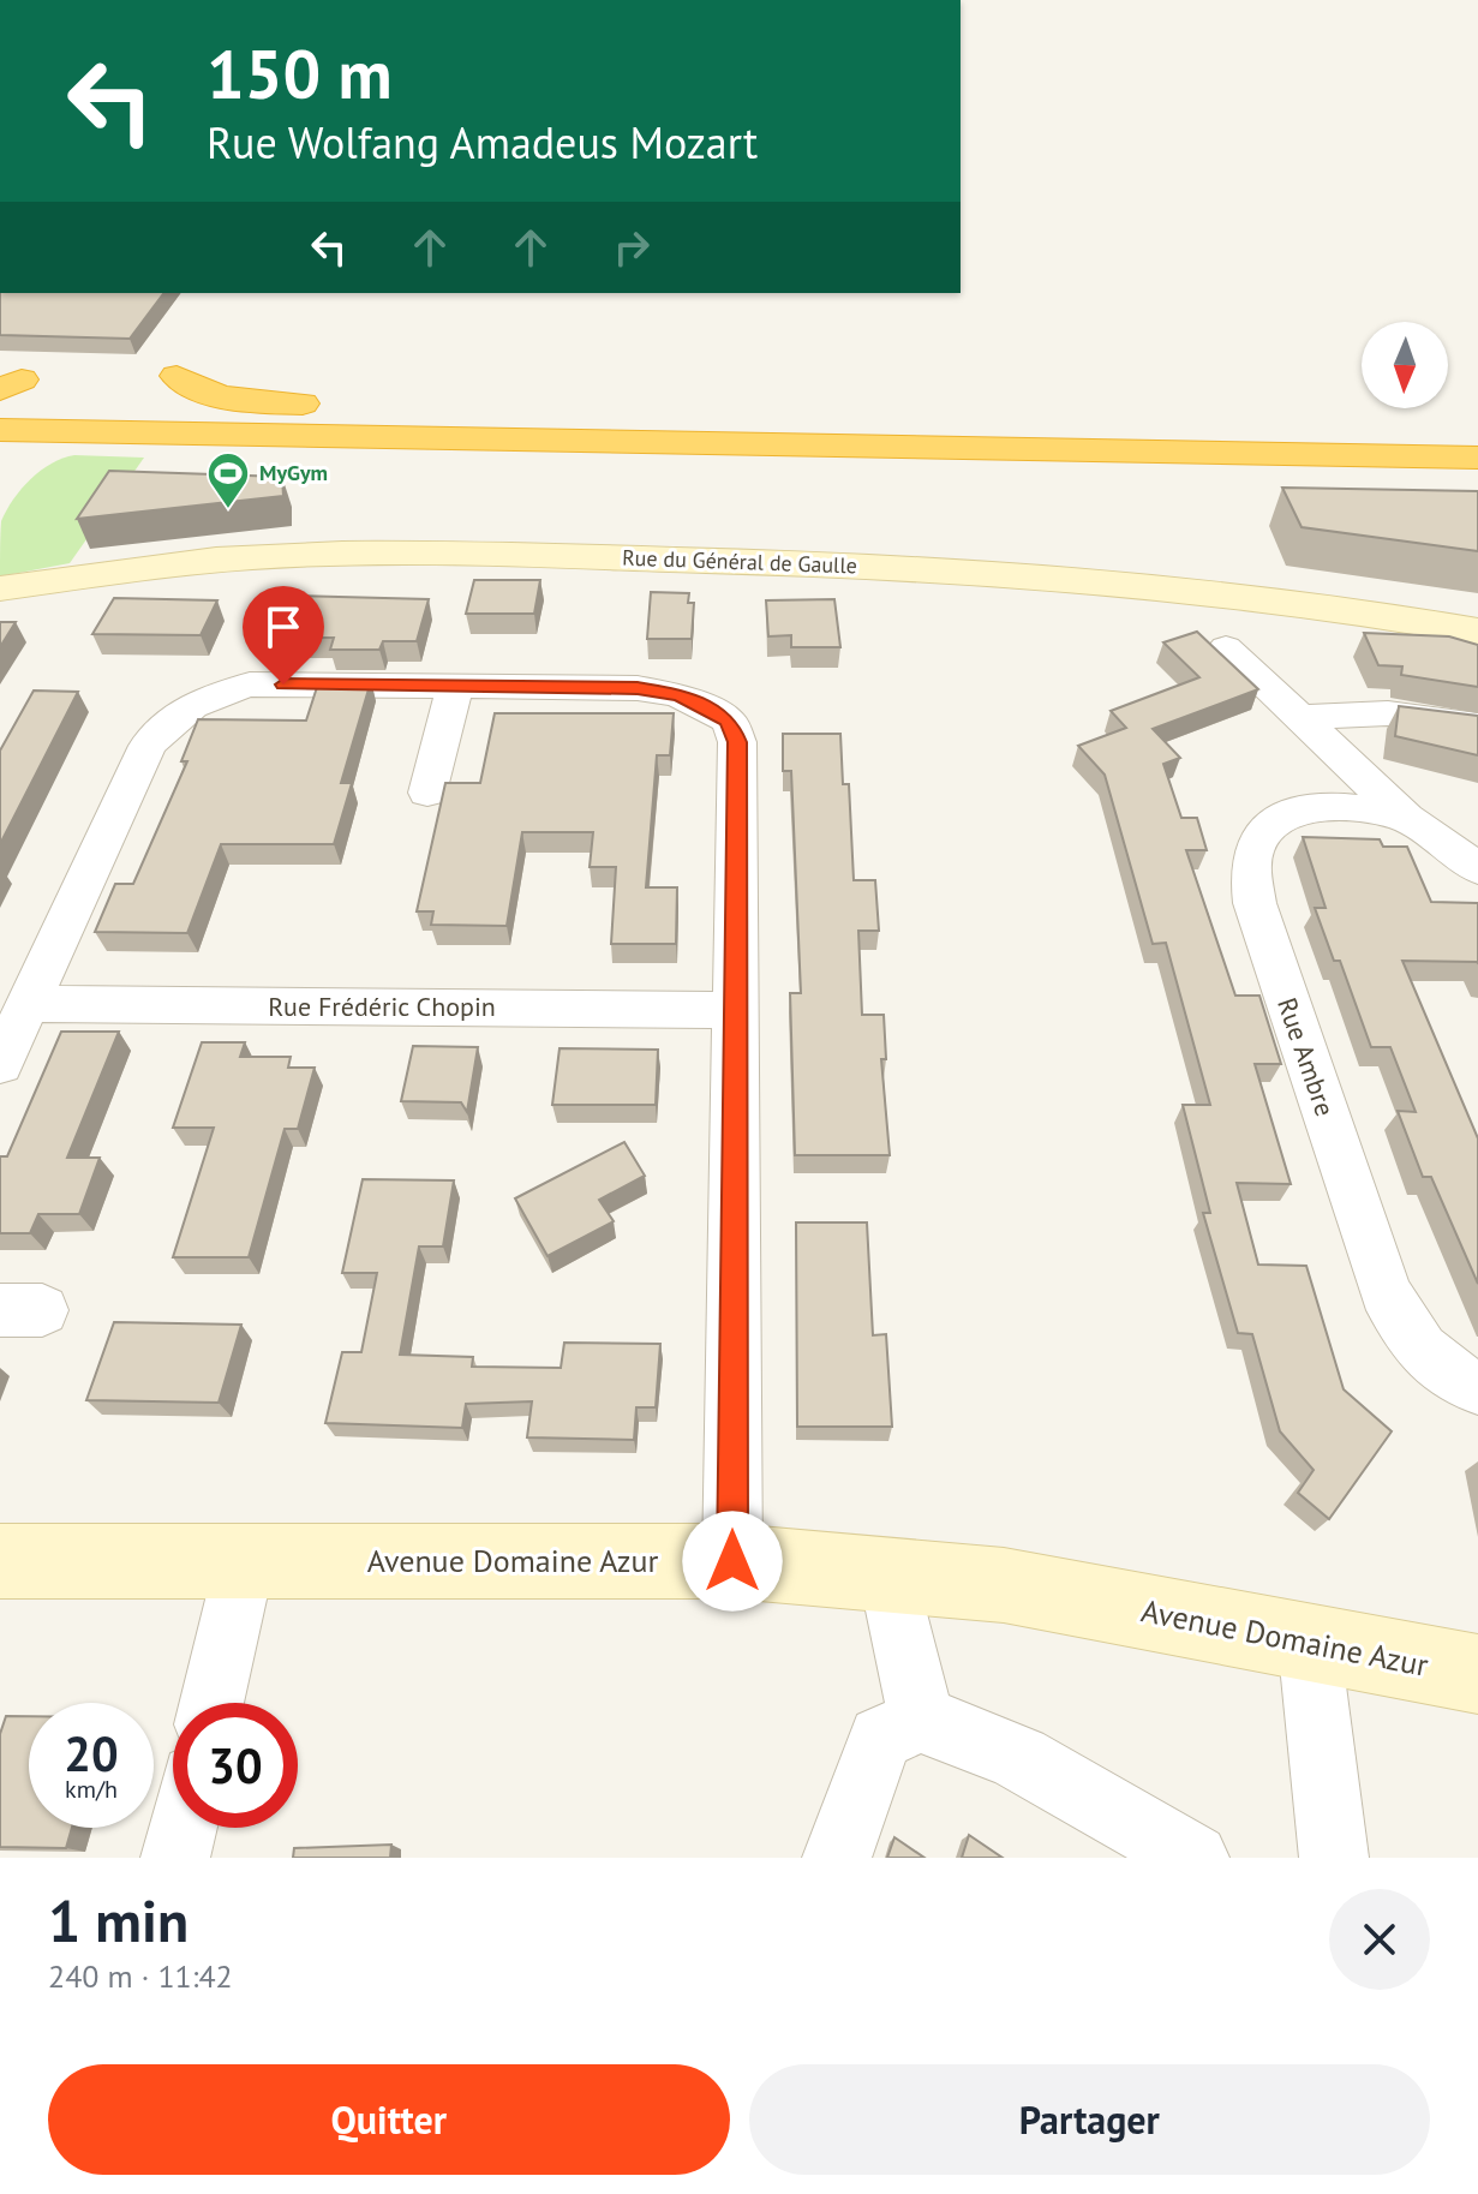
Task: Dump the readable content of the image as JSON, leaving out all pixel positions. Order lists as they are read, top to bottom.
{
  "streets": {
    "street": [
      "Rue du Général de Gaulle",
      "Rue Frédéric Chopin",
      "Rue Ambre",
      "Avenue Domaine Azur"
    ]
  },
  "places": {
    "sports": ["MyGym"]
  },
  "north": "bottom",
  "page": {
    "turn": ["150 m", "Rue Wolfang Amadeus Mozart"],
    "speed": "20 km/h",
    "limit": "30",
    "heading": ["1 min", "240 m · 11:42"],
    "buttons": ["Quitter", "Partager"]
  }
}
